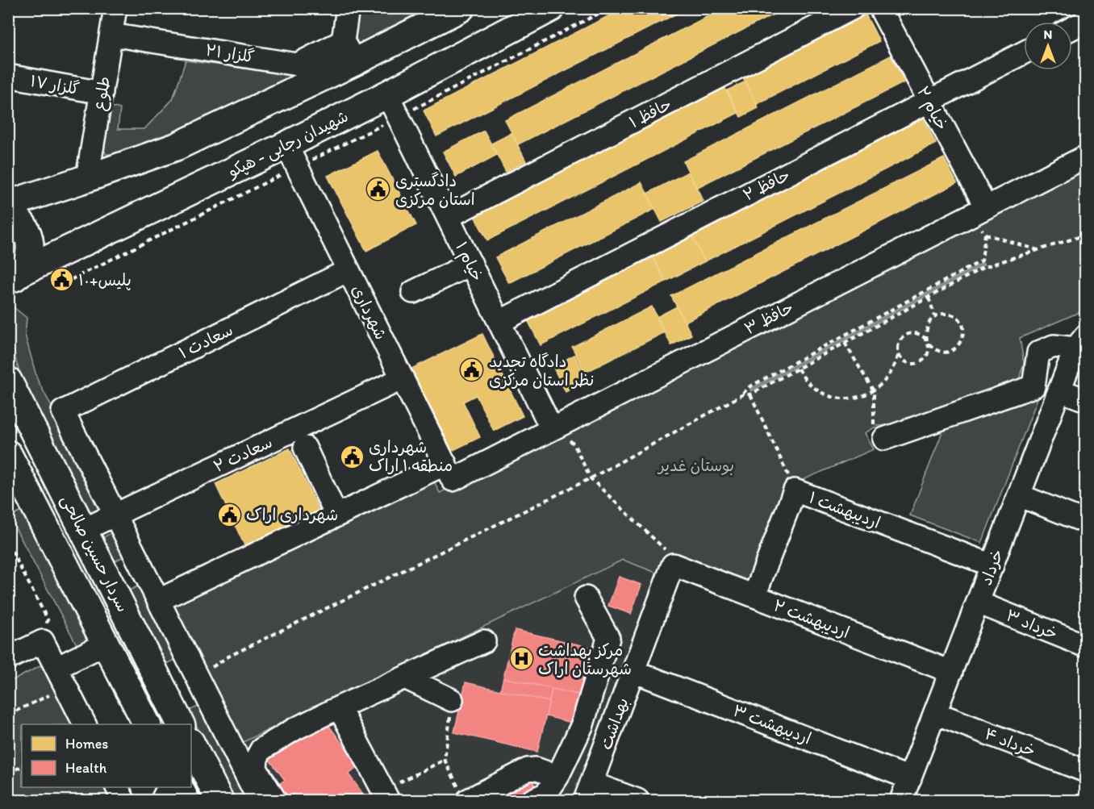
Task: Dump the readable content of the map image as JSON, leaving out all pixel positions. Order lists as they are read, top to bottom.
{
  "streets": {
    "main road": ["شهیدان رجایی - هپکو", "سردار حسین صالحی"],
    "street": [
      "گلزار ۲۱",
      "گلزار ۱۷",
      "طلوع",
      "خیام ۲",
      "حافظ ۱",
      "حافظ ۲",
      "خیام ۱",
      "شهرداری",
      "حافظ ۳",
      "سعادت ۱",
      "سعادت ۲",
      "اردیبهشت ۱",
      "خرداد",
      "اردیبهشت ۲",
      "خرداد ۳",
      "بهداشت",
      "اردیبهشت ۳",
      "خرداد ۴"
    ]
  },
  "crossings": [
    ["گلزار ۲۱", "طلوع"],
    ["گلزار ۱۷", "طلوع"],
    ["خیام ۲", "حافظ ۲"],
    ["خیام ۲", "حافظ ۳"],
    ["حافظ ۱", "خیام ۱"],
    ["شهیدان رجایی - هپکو", "خیام ۱"],
    ["شهیدان رجایی - هپکو", "شهرداری"],
    ["حافظ ۲", "خیام ۱"],
    ["خیام ۱", "حافظ ۳"],
    ["شهرداری", "حافظ ۳"],
    ["شهرداری", "سعادت ۱"],
    ["شهرداری", "سعادت ۲"],
    ["سعادت ۱", "سعادت ۲"],
    ["سعادت ۲", "سردار حسین صالحی"],
    ["اردیبهشت ۱", "خرداد"],
    ["خرداد", "اردیبهشت ۲"],
    ["خرداد", "خرداد ۳"],
    ["خرداد", "اردیبهشت ۳"],
    ["خرداد", "خرداد ۴"],
    ["اردیبهشت ۲", "بهداشت"],
    ["بهداشت", "اردیبهشت ۳"]
  ],
  "parks": ["بوستان غدیر"],
  "places": {
    "public building": [
      "دادگستری استان مرکزی",
      "پلیس+۱۰",
      "دادگاه تجدید نظر استان مرکزی",
      "شهرداری منطقه ۱ اراک",
      "شهرداری اراک"
    ],
    "hospital": ["مرکز بهداشت شهرستان اراک"]
  },
  "legend": ["Homes", "Health"],
  "north": "top"
}
